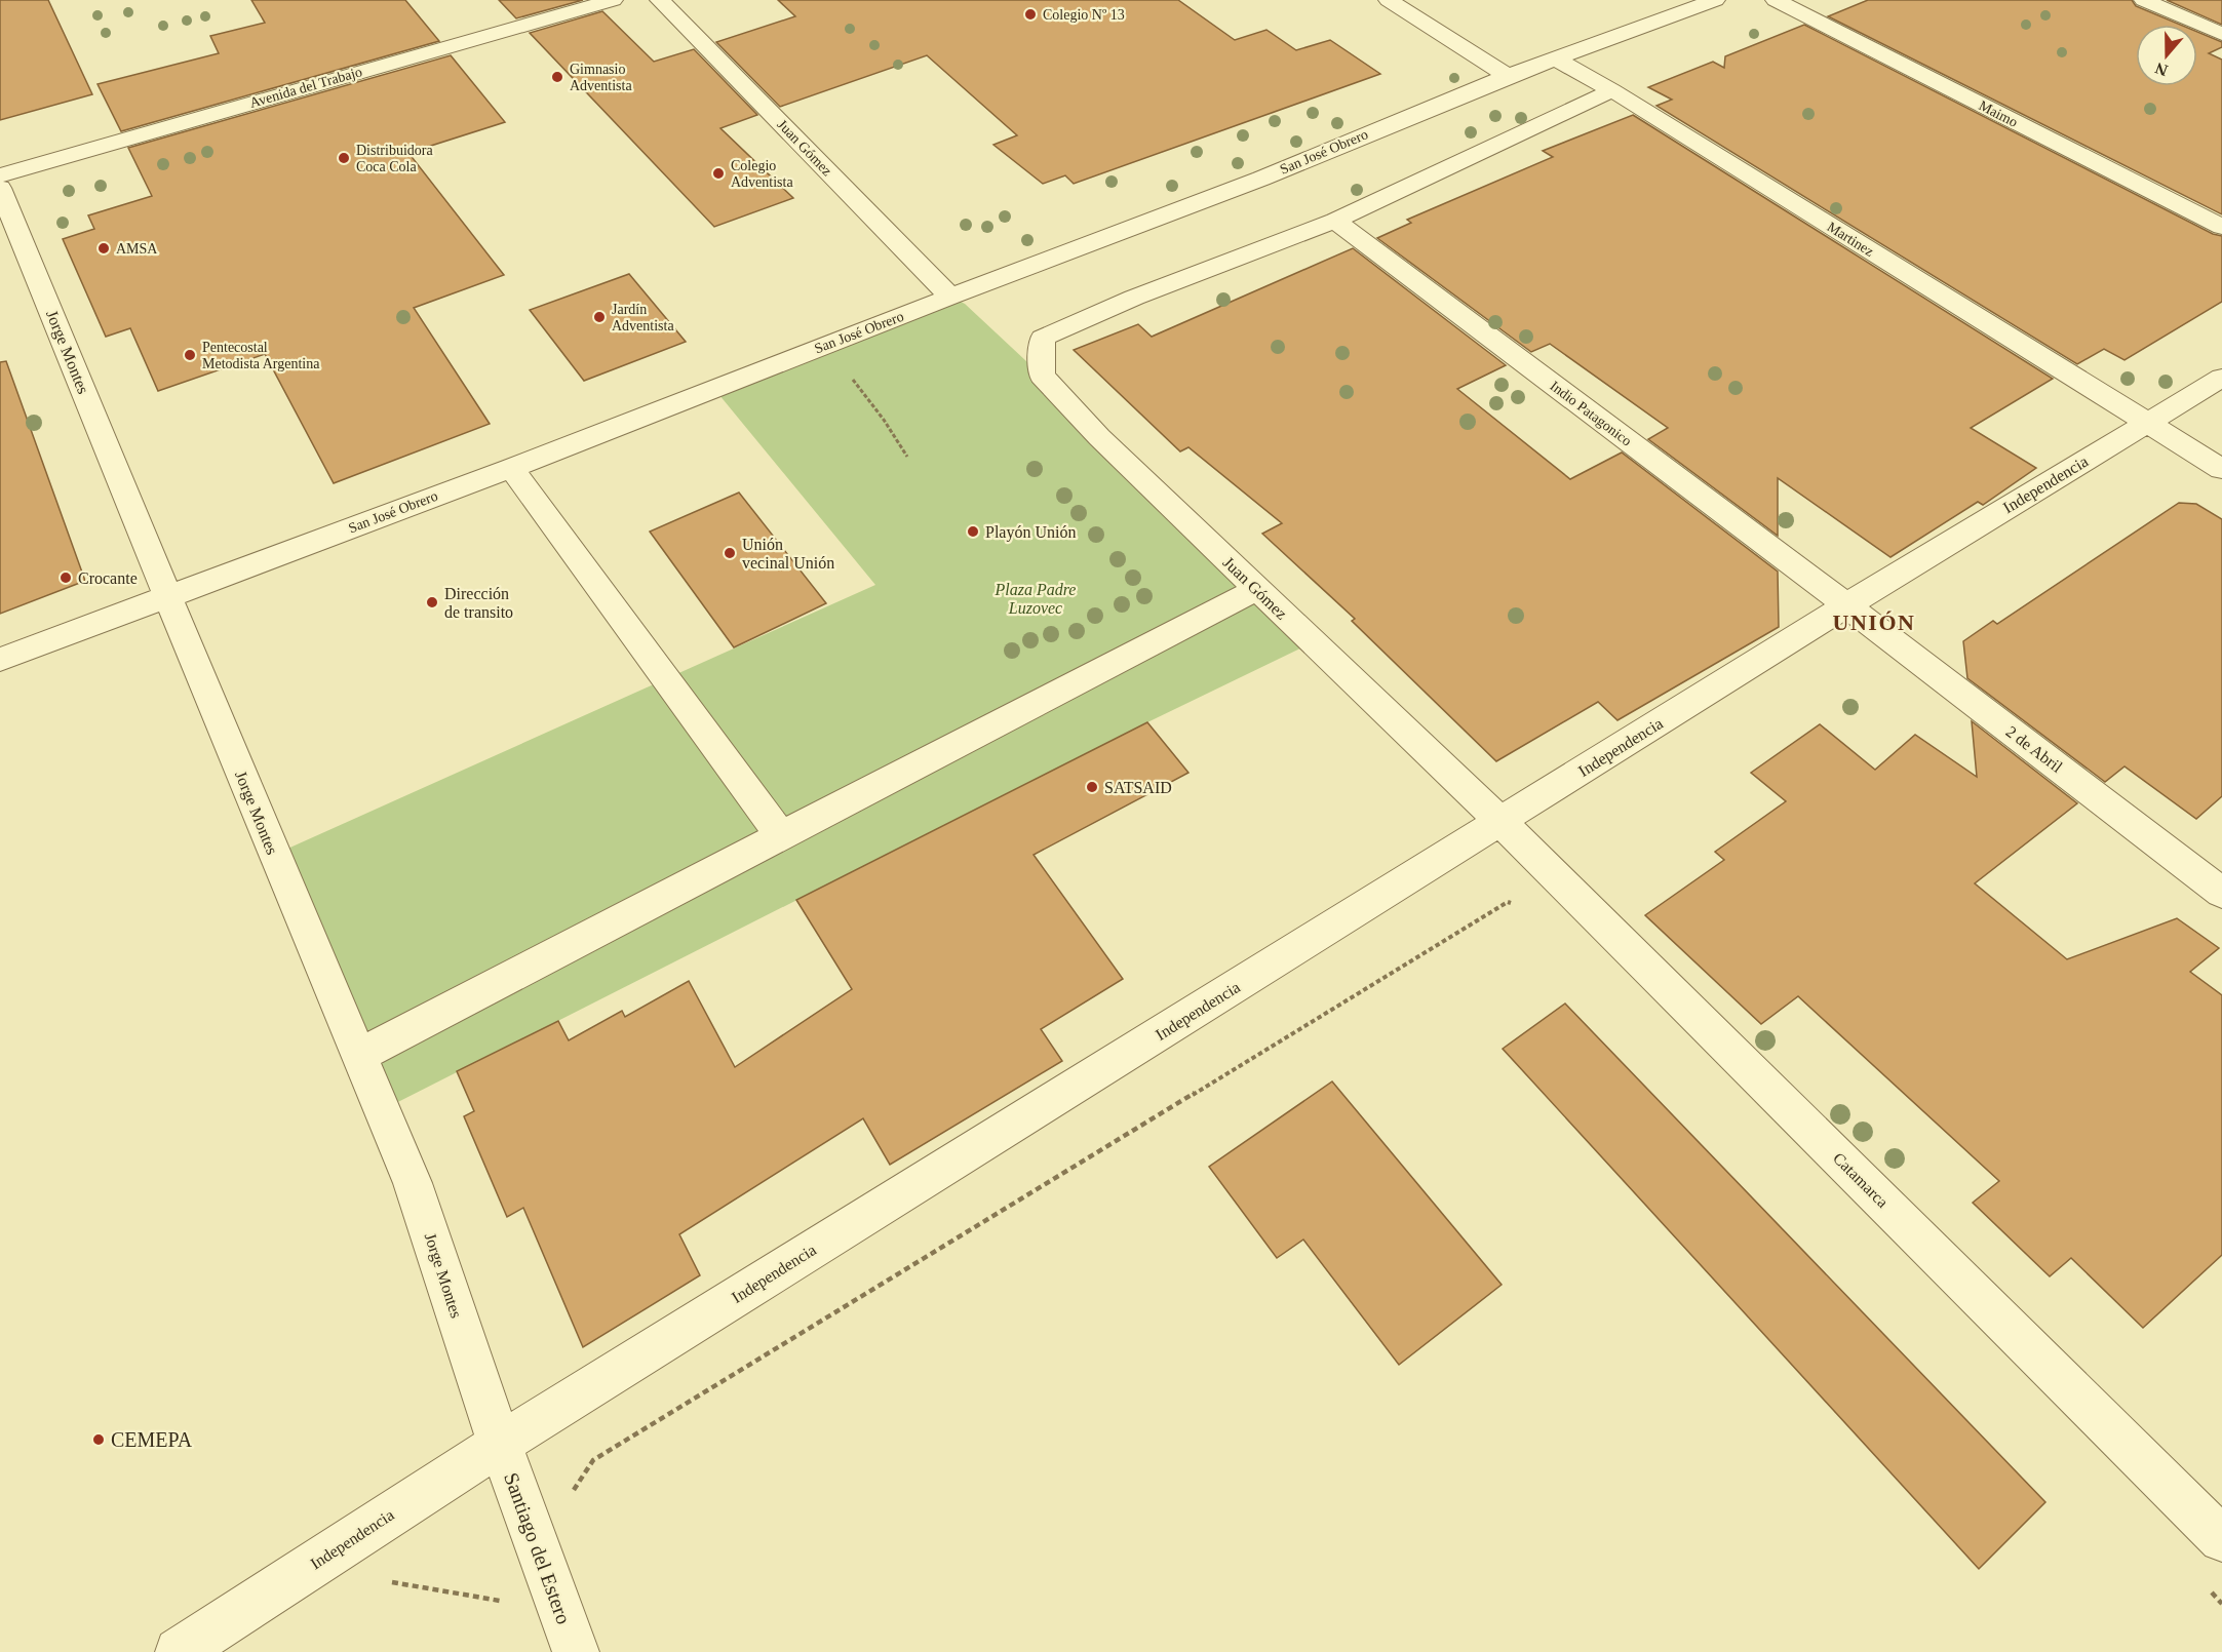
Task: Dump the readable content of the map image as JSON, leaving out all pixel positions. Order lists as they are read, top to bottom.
{
  "streets": {
    "street": [
      "Avenida del Trabajo",
      "Maimo",
      "Juan Gómez",
      "San José Obrero",
      "Martinez",
      "Jorge Montes",
      "Indio Patagonico",
      "Independencia",
      "2 de Abril",
      "Catamarca",
      "Santiago del Estero"
    ]
  },
  "crossings": [
    ["Juan Gómez", "San José Obrero"],
    ["Juan Gómez", "Indio Patagonico"],
    ["Juan Gómez", "Independencia"],
    ["Juan Gómez", "Catamarca"],
    ["San José Obrero", "Martinez"],
    ["San José Obrero", "Jorge Montes"],
    ["Martinez", "Independencia"],
    ["Jorge Montes", "Independencia"],
    ["Jorge Montes", "Santiago del Estero"],
    ["Indio Patagonico", "Independencia"],
    ["Indio Patagonico", "2 de Abril"],
    ["Independencia", "2 de Abril"],
    ["Independencia", "Catamarca"],
    ["Independencia", "Santiago del Estero"]
  ],
  "districts": ["UNIÓN"],
  "parks": ["Plaza Padre Luzovec"],
  "places": [
    "Colegio Nº 13",
    "Gimnasio Adventista",
    "Distribuidora Coca Cola",
    "Colegio Adventista",
    "AMSA",
    "Jardín Adventista",
    "Pentecostal Metodista Argentina",
    "Playón Unión",
    "Unión vecinal Unión",
    "Crocante",
    "Dirección de transito",
    "SATSAID",
    "CEMEPA"
  ],
  "north": "bottom"
}
